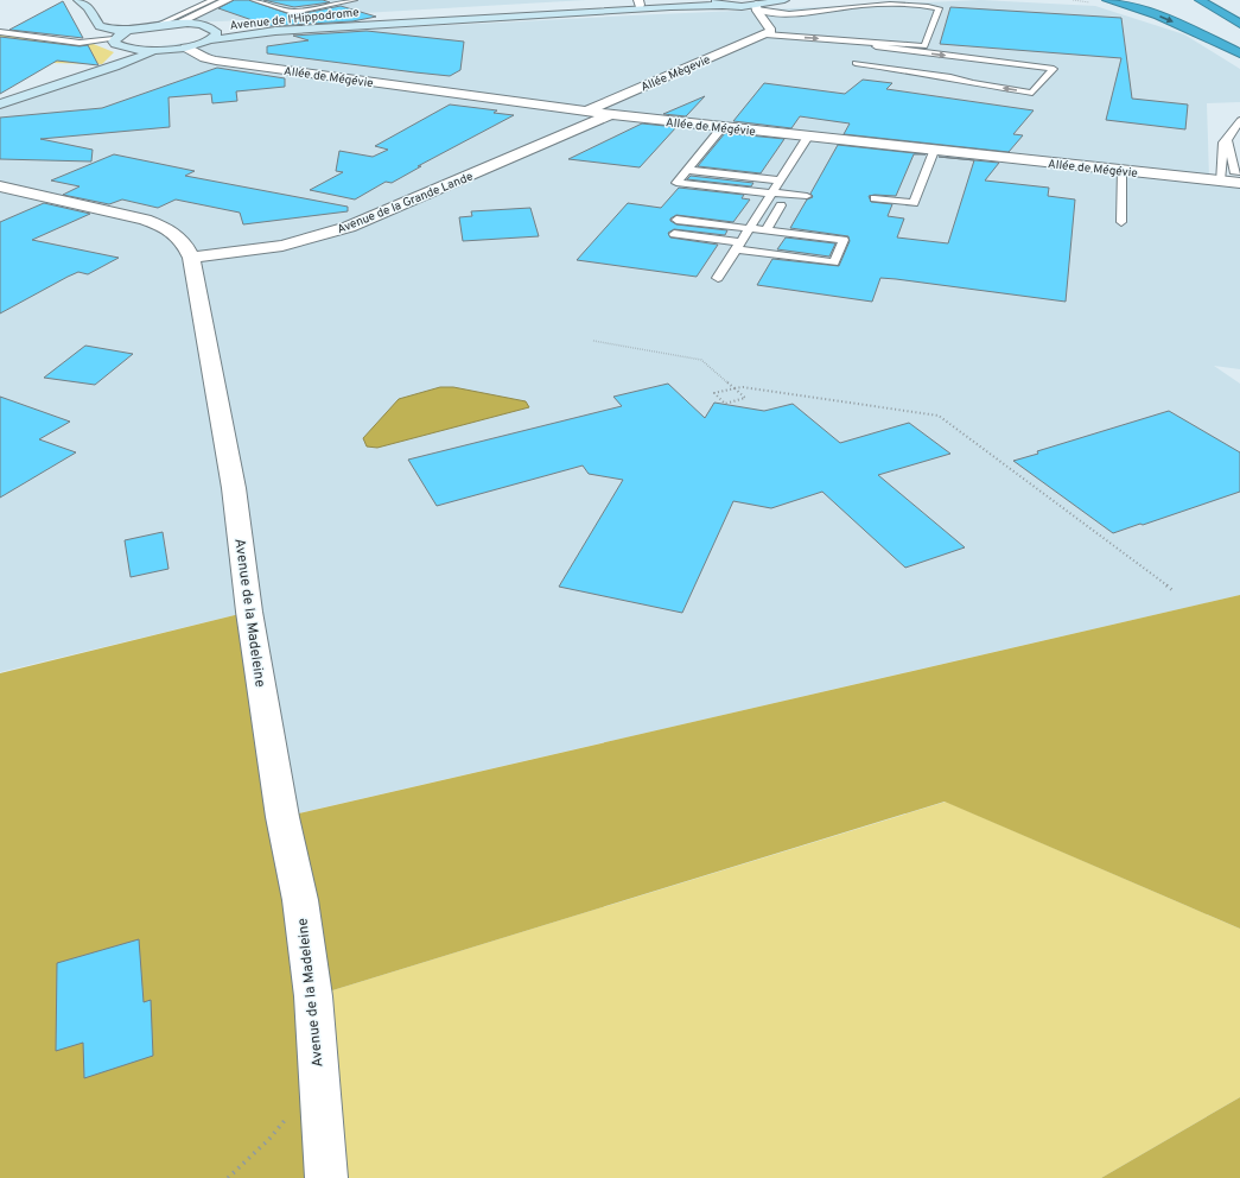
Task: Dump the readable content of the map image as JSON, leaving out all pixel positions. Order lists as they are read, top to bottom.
{
  "streets": {
    "main road": ["Avenue de l'Hippodrome"],
    "street": [
      "Allée Mègevie",
      "Allée de Mégévie",
      "Avenue de la Grande Lande",
      "Avenue de la Madeleine"
    ]
  },
  "crossings": [
    ["Avenue de l'Hippodrome", "Allée de Mégévie"],
    ["Allée Mègevie", "Allée de Mégévie"],
    ["Allée de Mégévie", "Avenue de la Grande Lande"],
    ["Avenue de la Grande Lande", "Avenue de la Madeleine"]
  ]
}
